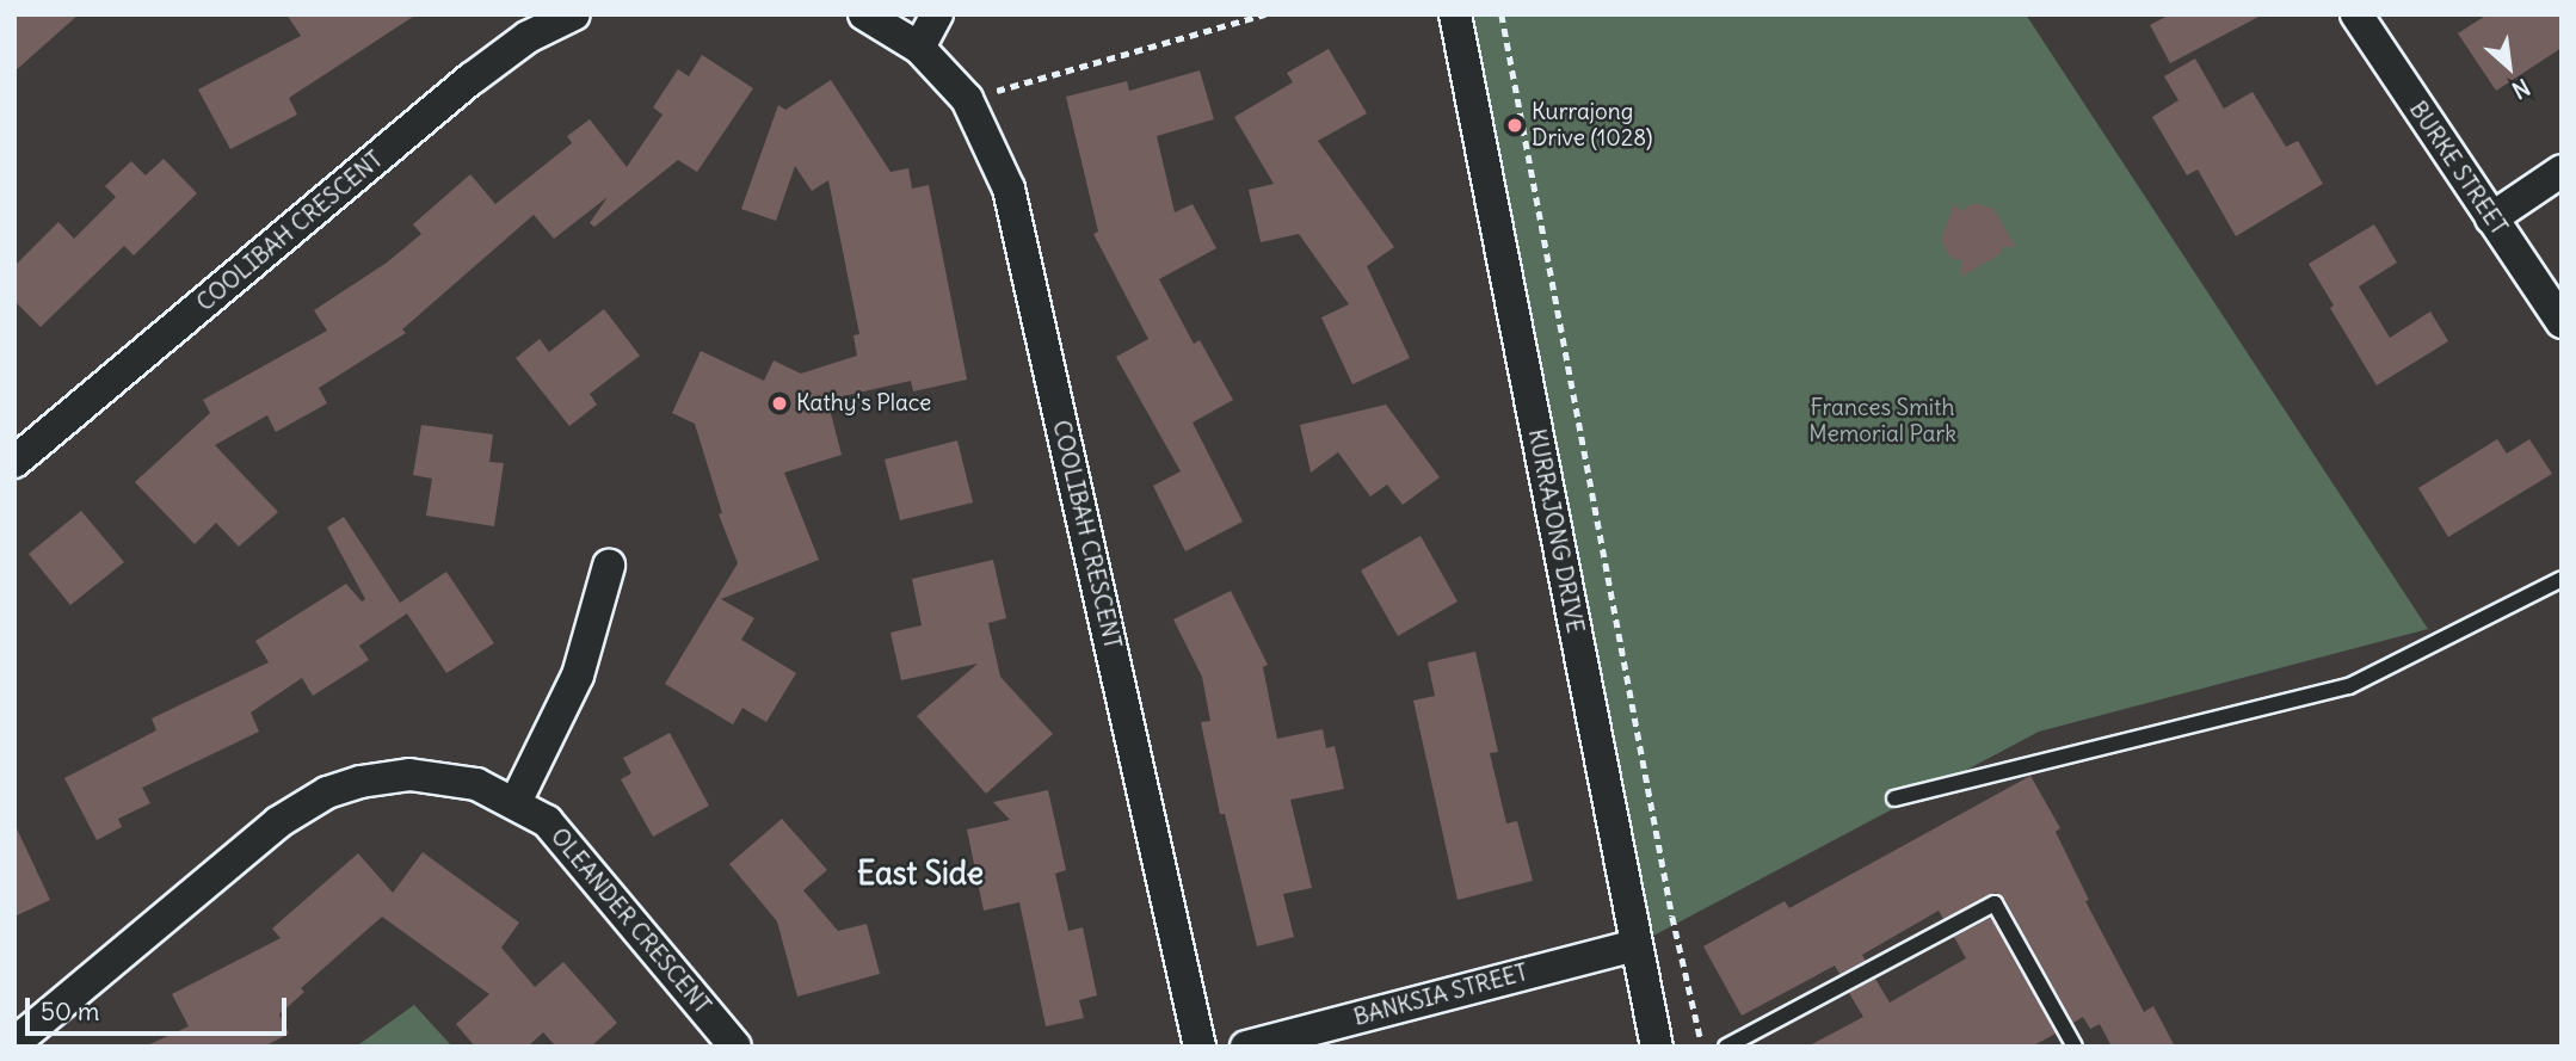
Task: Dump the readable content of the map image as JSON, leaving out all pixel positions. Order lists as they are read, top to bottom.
{
  "streets": {
    "street": [
      "BURKE STREET",
      "COOLIBAH CRESCENT",
      "KURRAJONG DRIVE",
      "OLEANDER CRESCENT",
      "BANKSIA STREET"
    ]
  },
  "crossings": [
    ["KURRAJONG DRIVE", "BANKSIA STREET"]
  ],
  "districts": ["East Side"],
  "parks": ["Frances Smith Memorial Park"],
  "places": ["Kurrajong Drive (1028)", "Kathy's Place"],
  "scale_bar": "50 m",
  "north": "bottom right"
}
